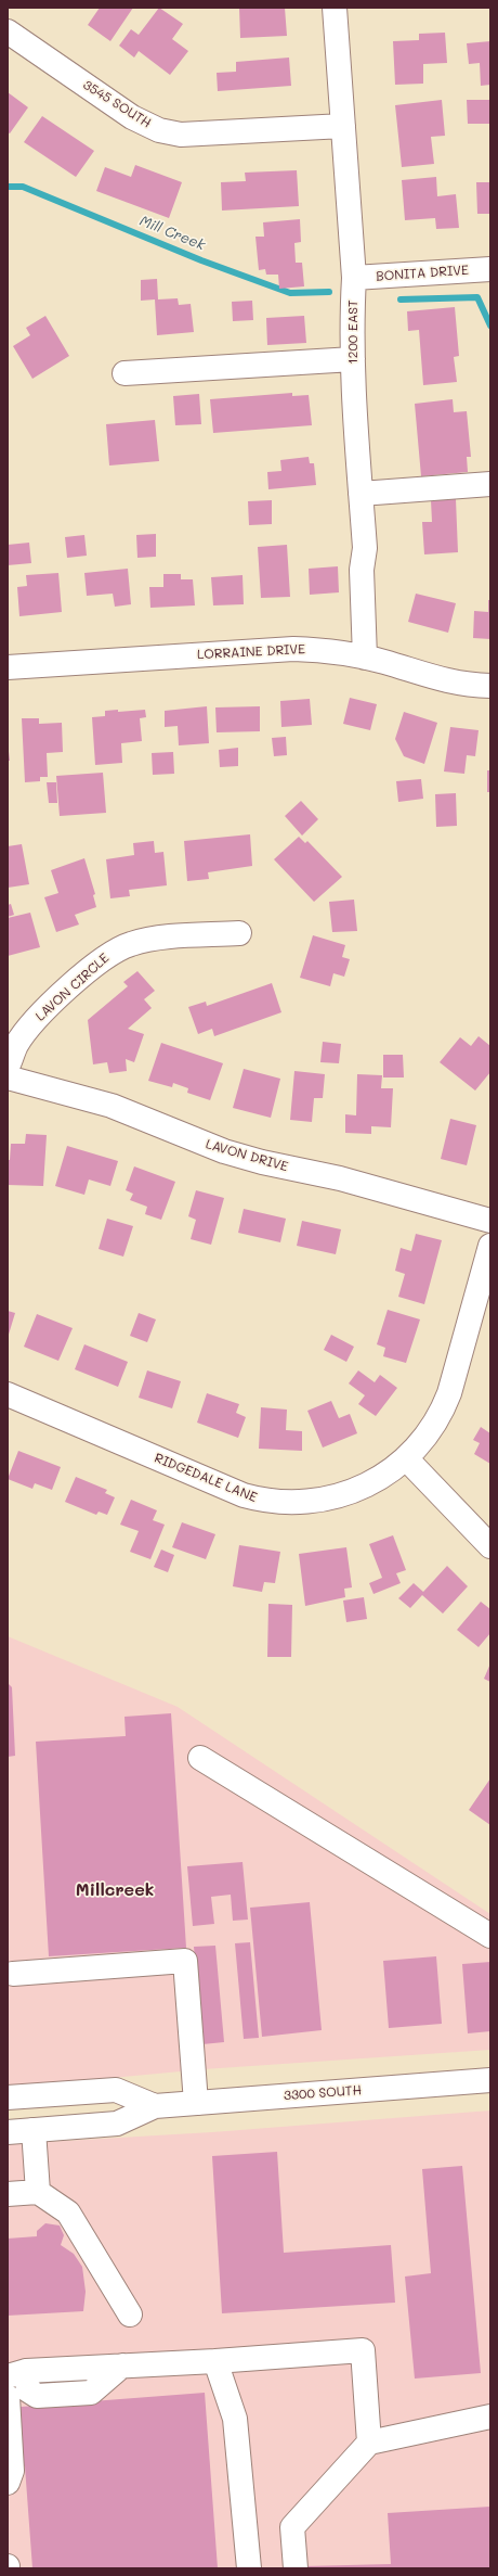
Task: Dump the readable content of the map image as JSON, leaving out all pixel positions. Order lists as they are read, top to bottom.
{
  "streets": {
    "street": [
      "3545 SOUTH",
      "BONITA DRIVE",
      "1200 EAST",
      "LORRAINE DRIVE",
      "LAVON CIRCLE",
      "LAVON DRIVE",
      "RIDGEDALE LANE",
      "3300 SOUTH"
    ]
  },
  "crossings": [
    ["3545 SOUTH", "1200 EAST"],
    ["BONITA DRIVE", "1200 EAST"],
    ["1200 EAST", "LORRAINE DRIVE"]
  ],
  "districts": ["Millcreek"],
  "water": ["Mill Creek"]
}
